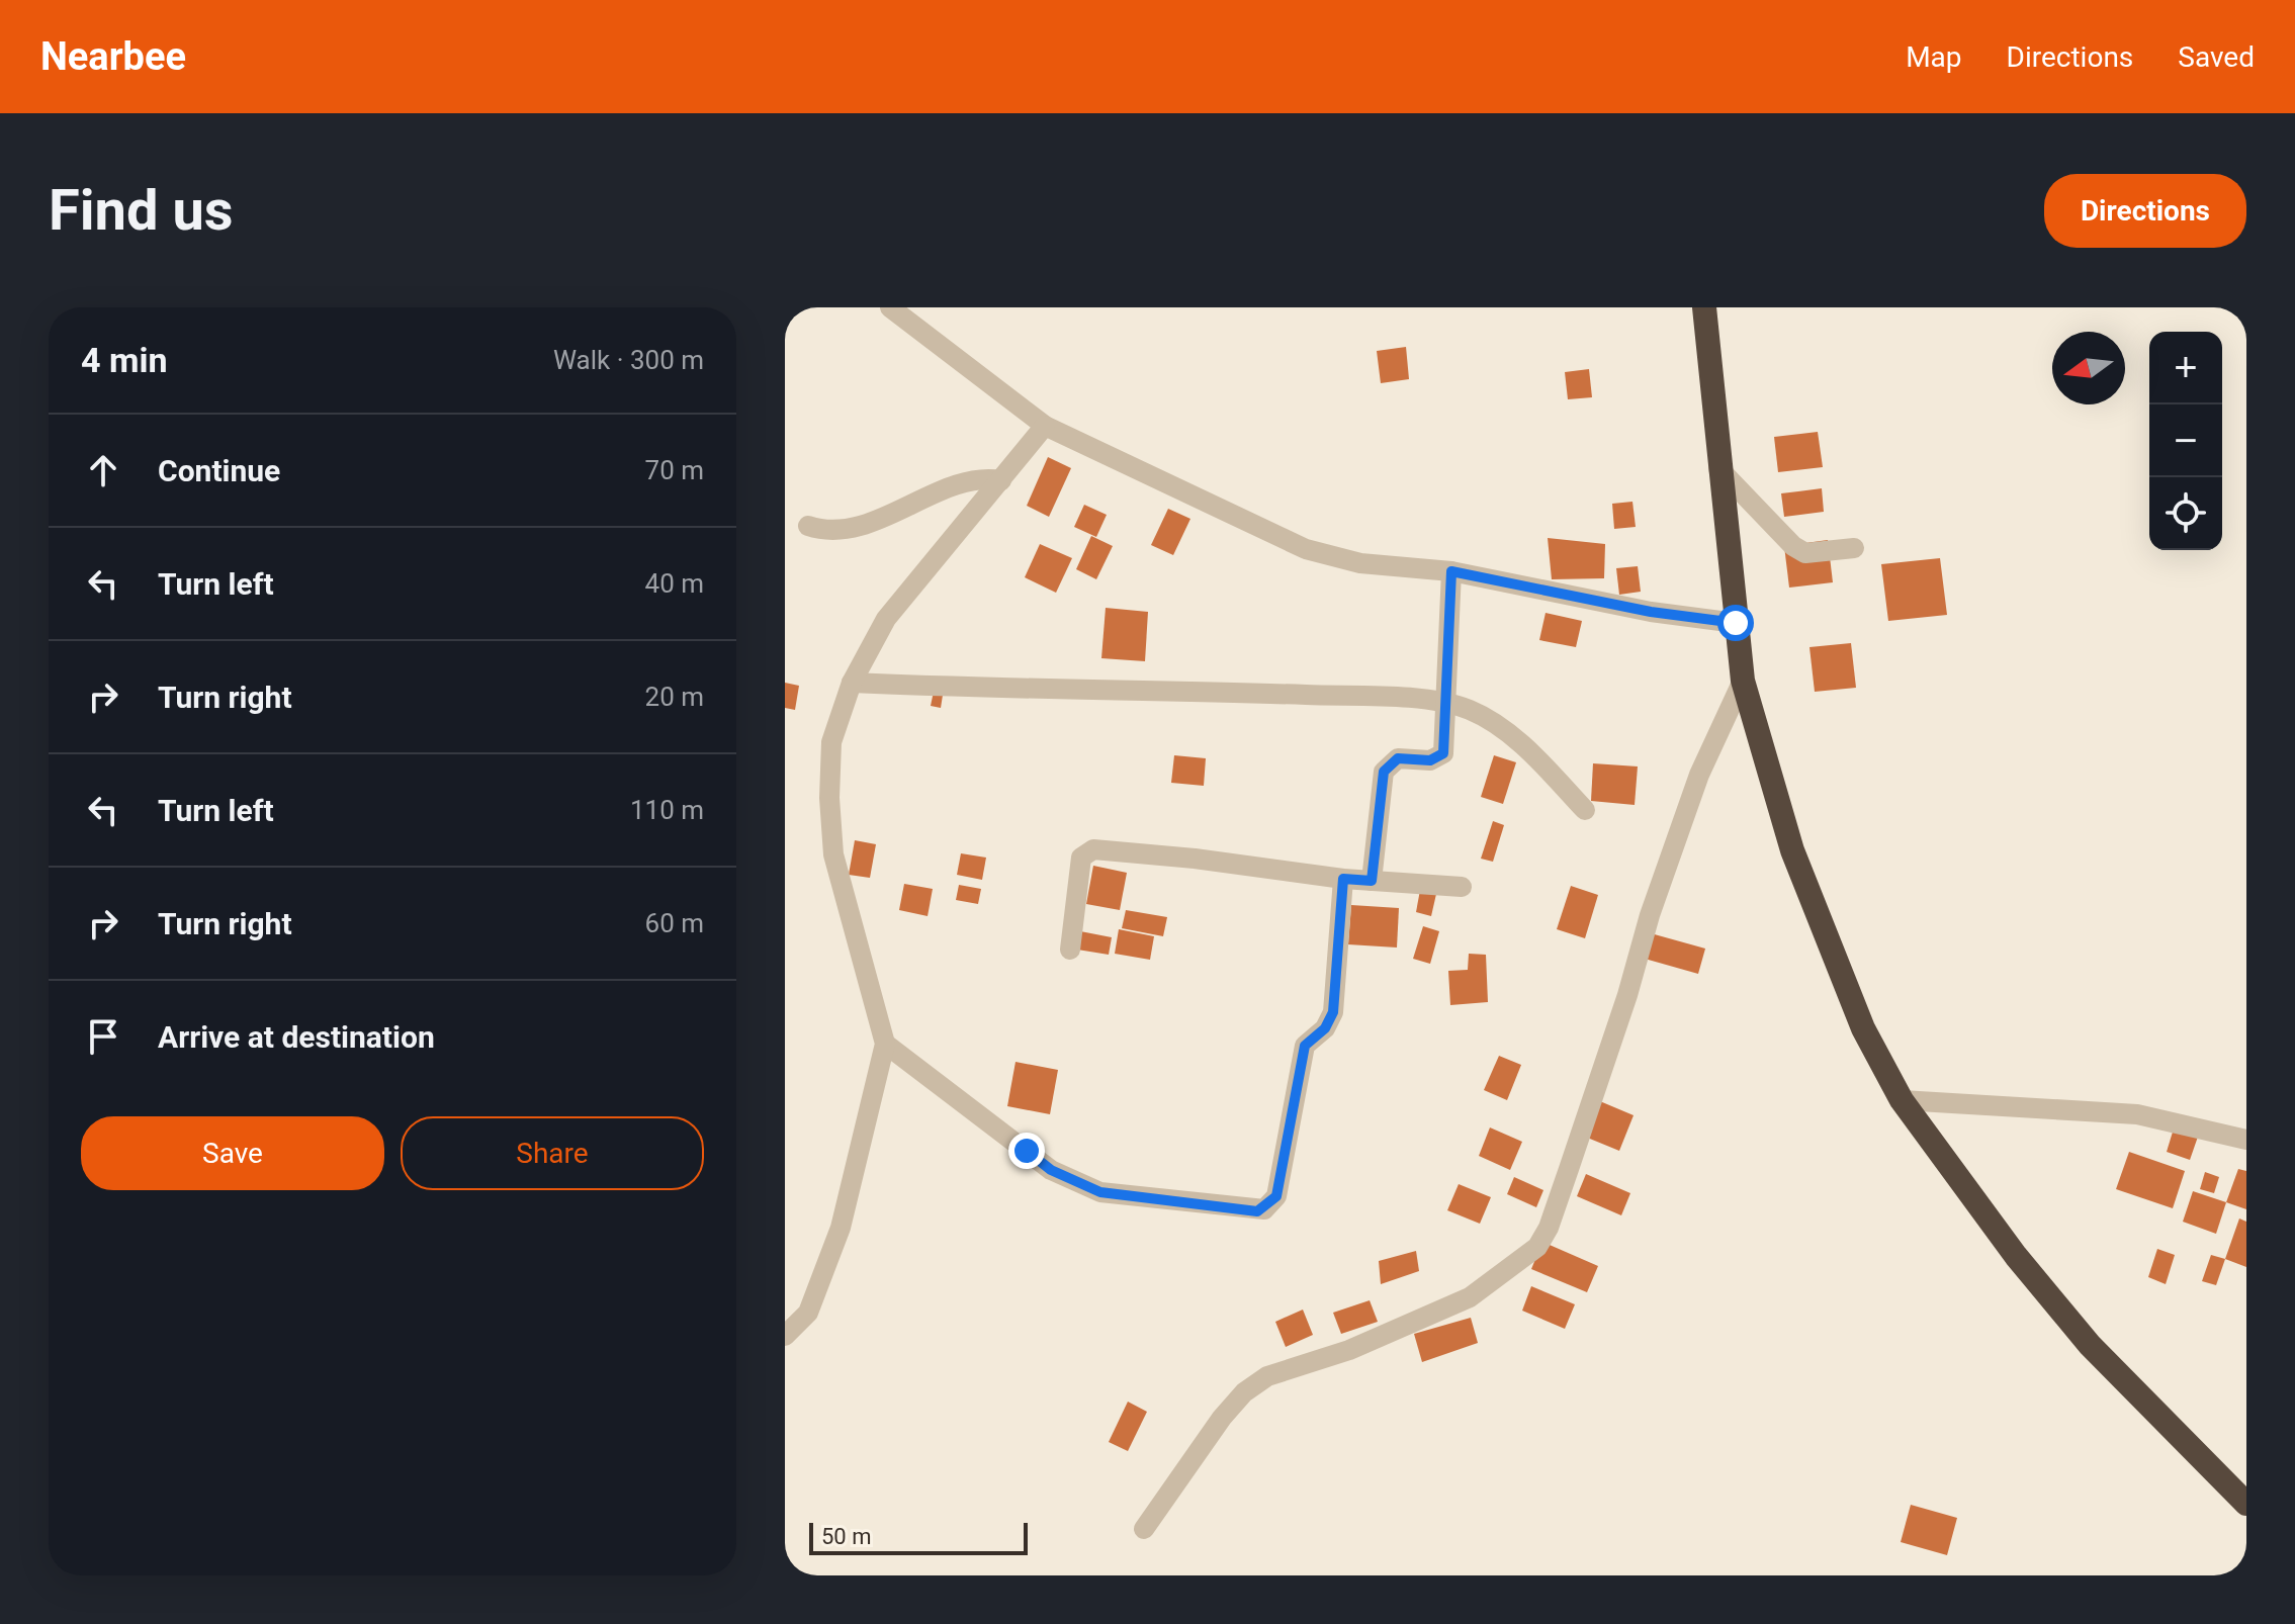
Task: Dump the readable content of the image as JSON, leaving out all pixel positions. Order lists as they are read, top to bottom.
{
  "scale_bar": "50 m",
  "north": "left",
  "page": {
    "header": "Nearbee",
    "nav": ["Map", "Directions", "Saved"],
    "buttons": [
      "Directions",
      ["Save", "Share"]
    ],
    "title": "Find us",
    "heading": ["4 min", "Walk · 300 m"],
    "map_buttons": ["+", "−"],
    "list": [
      ["Continue", "70 m"],
      ["Turn left", "40 m"],
      ["Turn right", "20 m"],
      ["Turn left", "110 m"],
      ["Turn right", "60 m"],
      "Arrive at destination"
    ],
    "scale": "50 m"
  }
}
